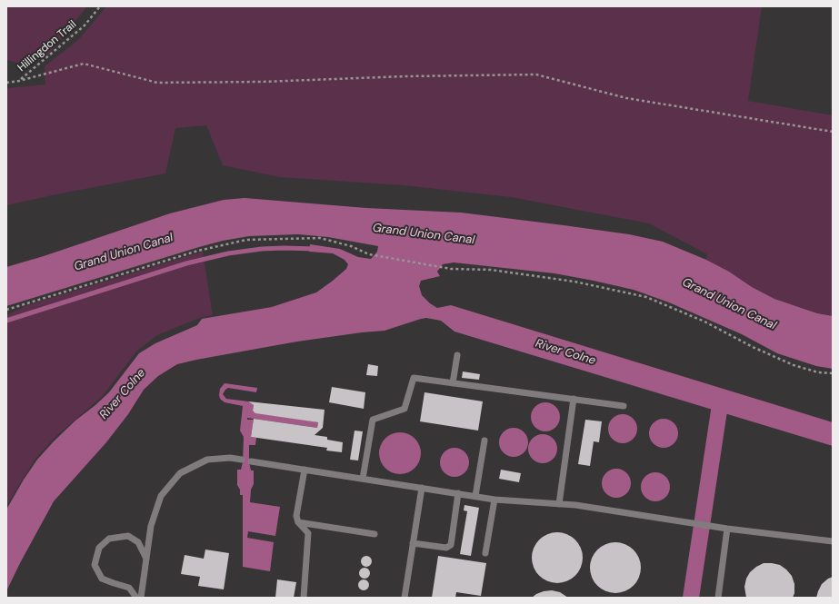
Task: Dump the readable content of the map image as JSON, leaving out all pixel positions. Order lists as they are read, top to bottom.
{
  "streets": {
    "path": ["Hillingdon Trail"]
  },
  "water": ["Grand Union Canal", "River Colne"]
}
